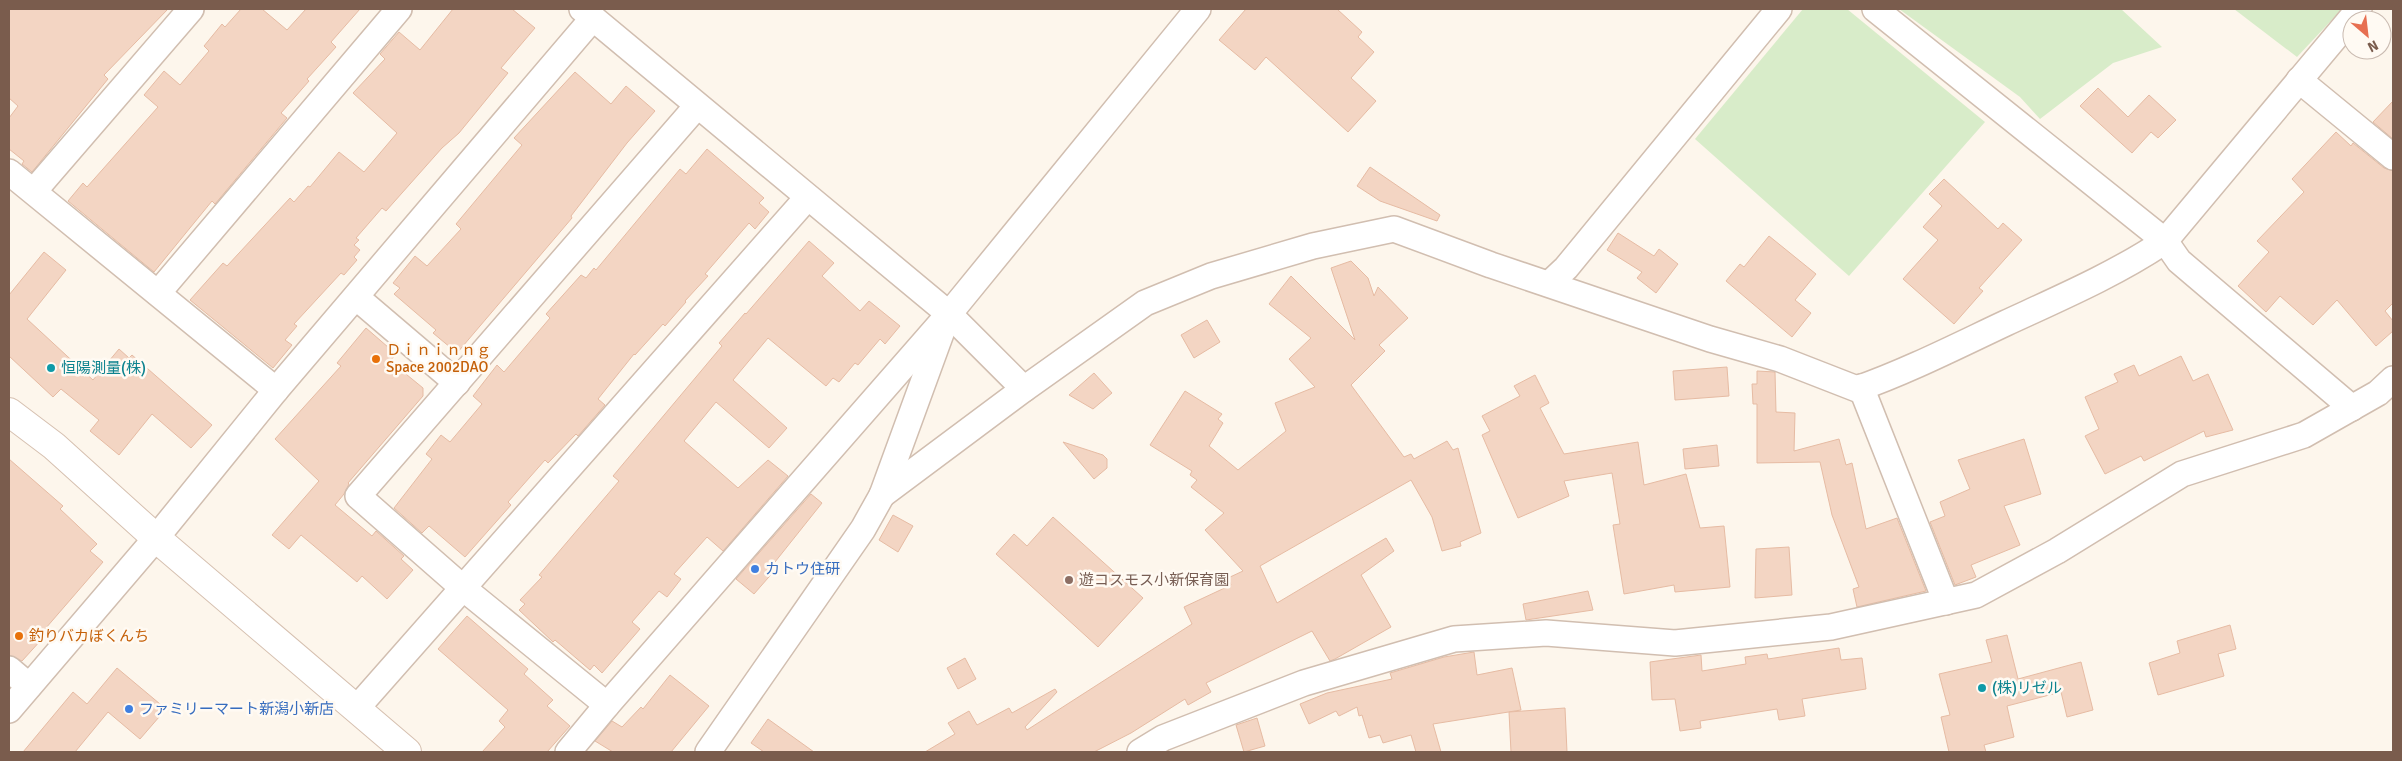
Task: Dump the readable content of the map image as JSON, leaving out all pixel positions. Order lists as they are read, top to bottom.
{
  "places": [
    "Ｄｉｎｉｎｎｇ Space 2002DAO",
    "恒陽測量(株)",
    "カトウ住研",
    "遊コスモス小新保育園",
    "釣りバカぼくんち",
    "(株)リゼル",
    "ファミリーマート新潟小新店"
  ],
  "north": "bottom right"
}
